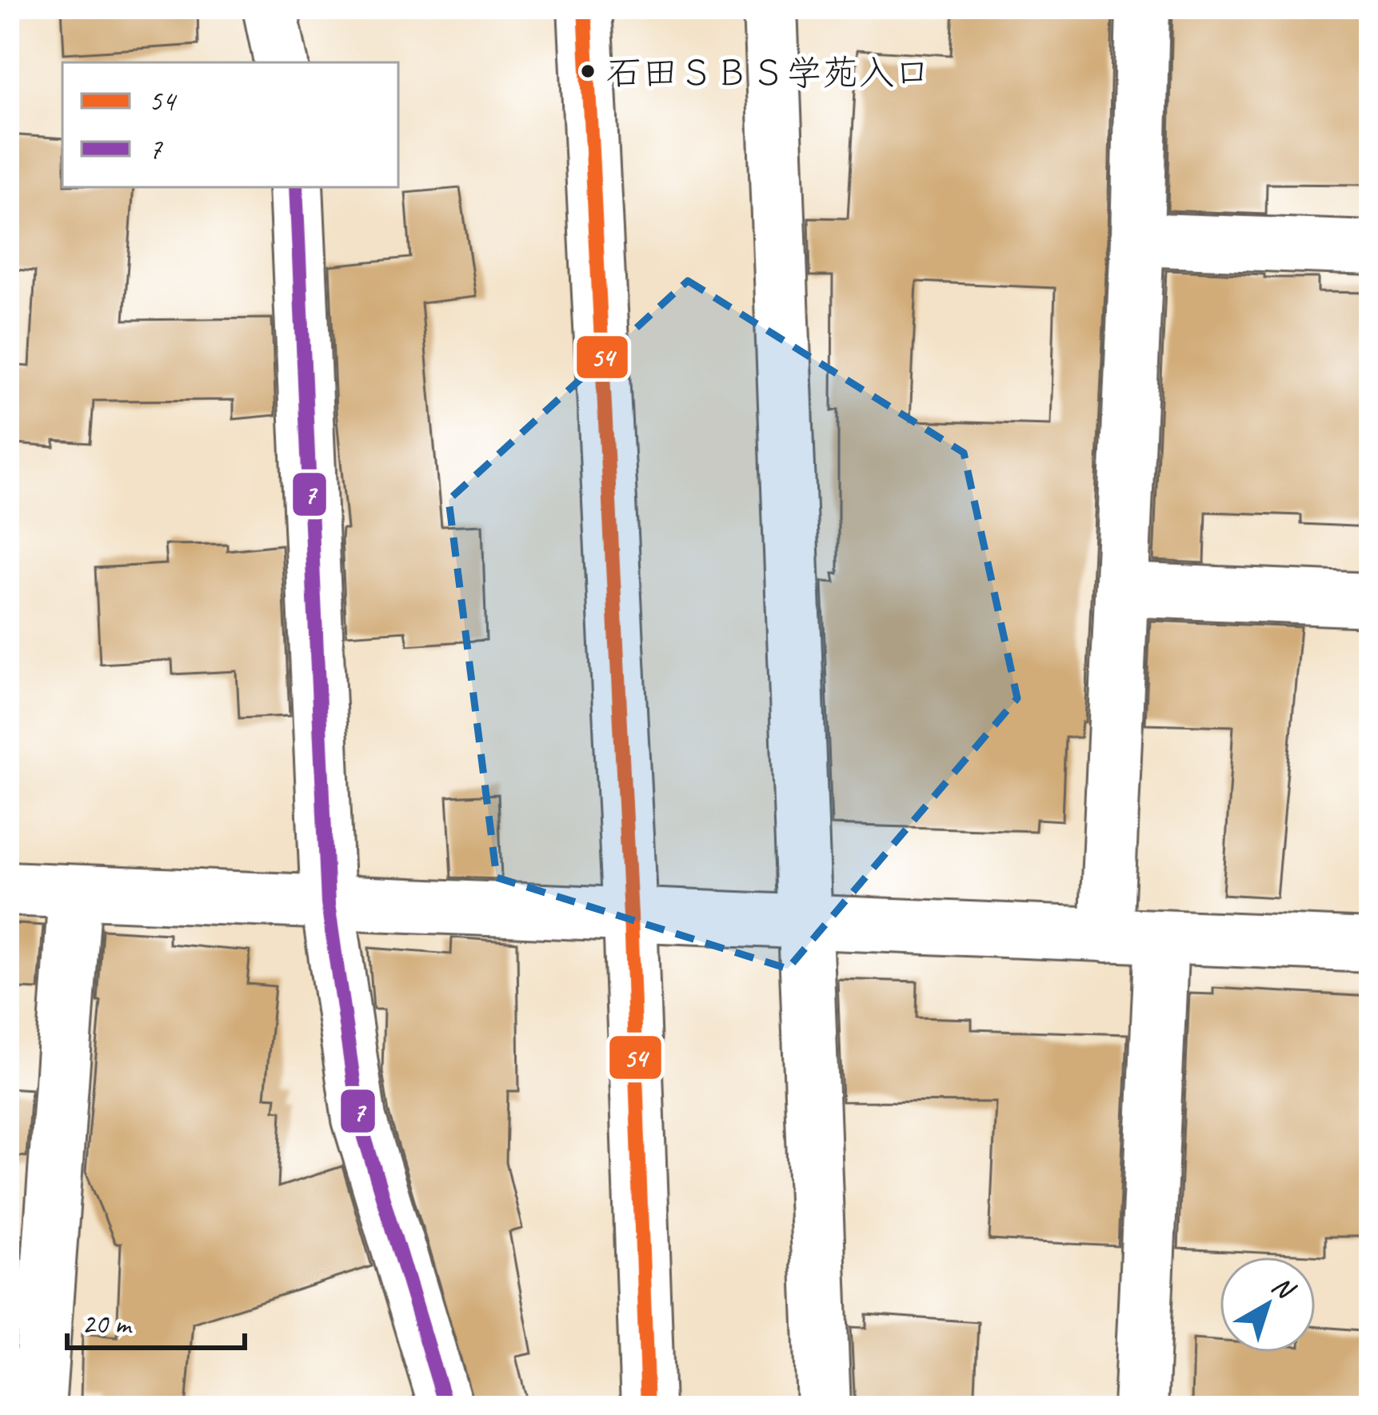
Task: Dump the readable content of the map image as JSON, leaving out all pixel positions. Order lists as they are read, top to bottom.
{
  "places": ["石田ＳＢＳ学苑入口"],
  "lines": ["transit line 54", "transit line 7"],
  "legend": ["54", "7"],
  "scale_bar": "20 m",
  "north": "top right"
}
